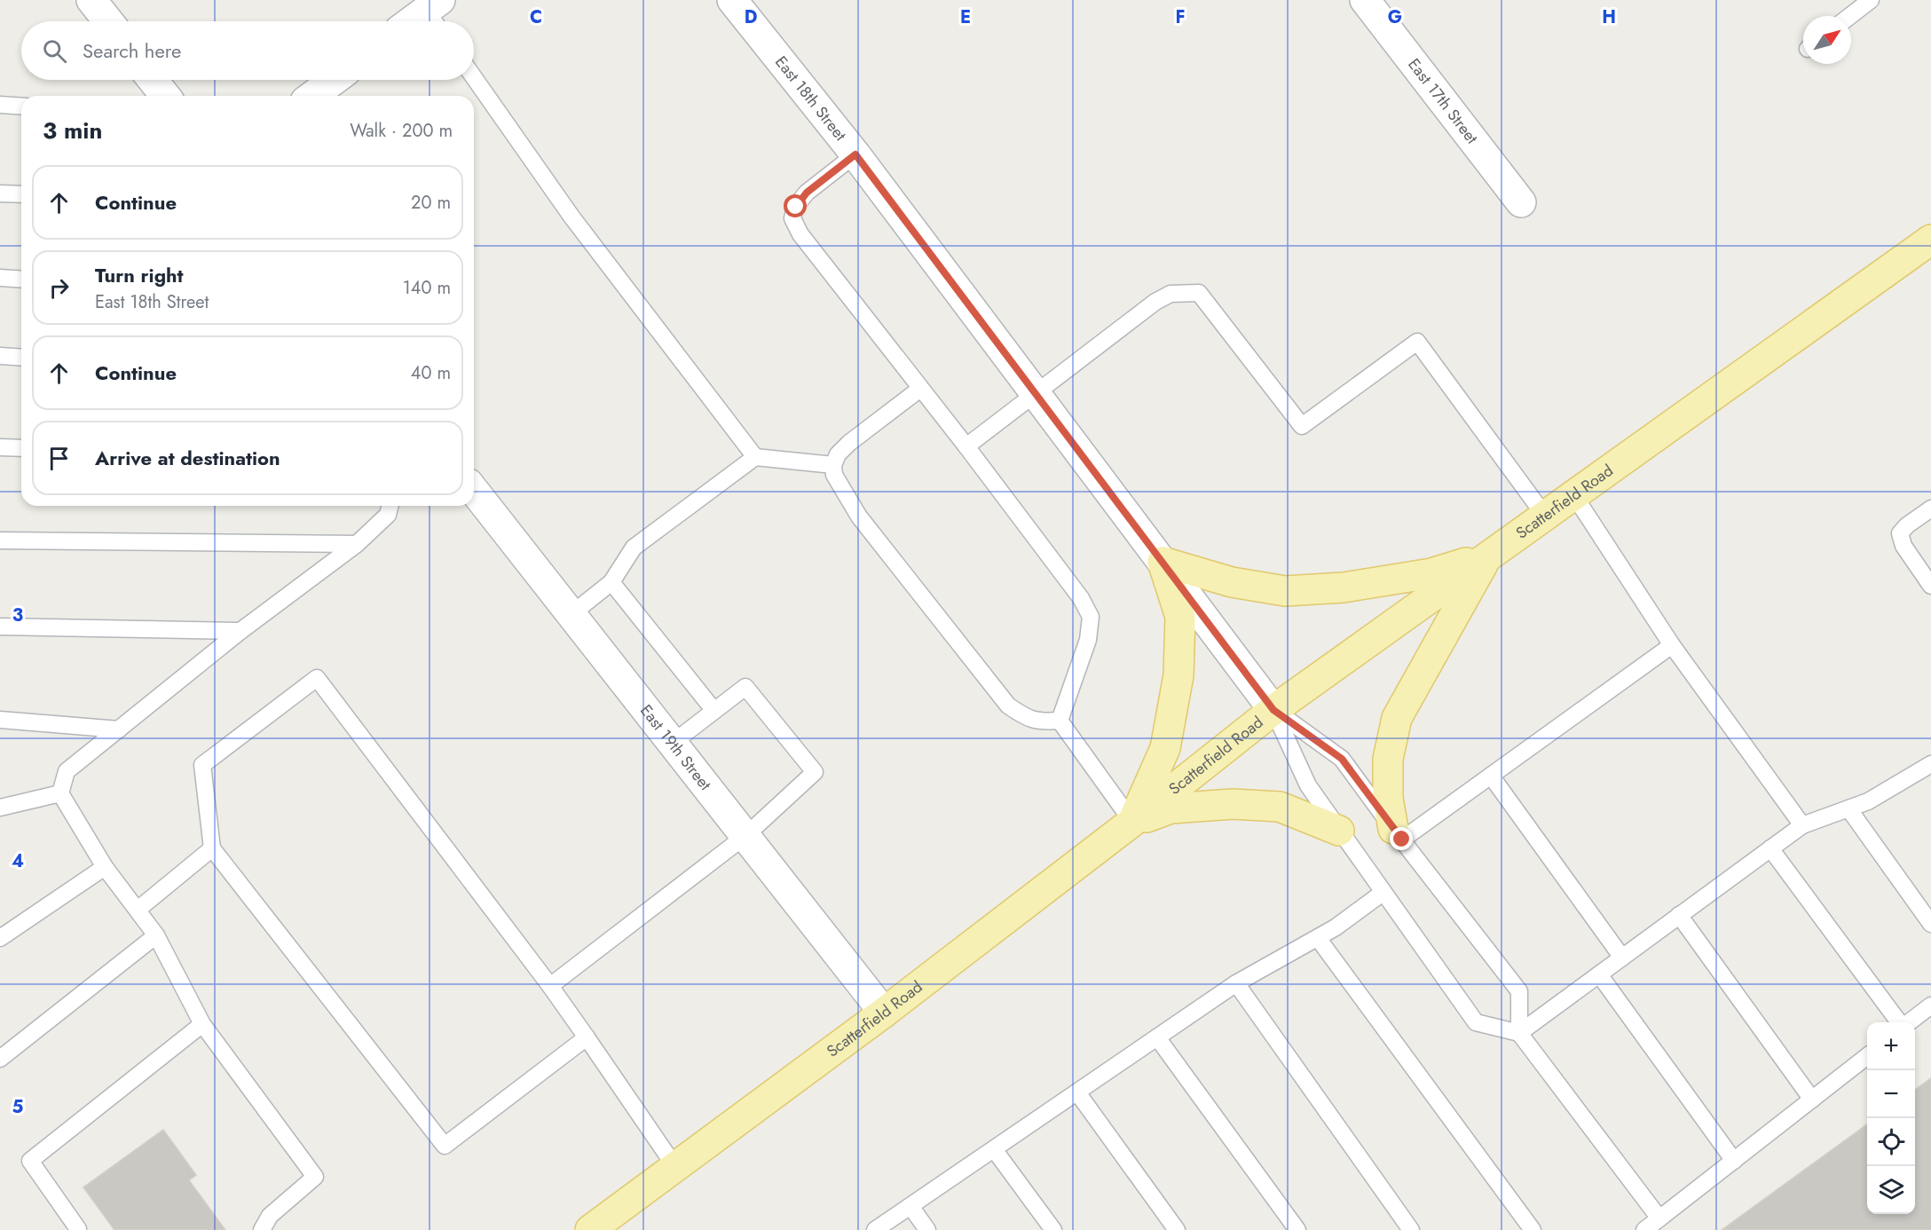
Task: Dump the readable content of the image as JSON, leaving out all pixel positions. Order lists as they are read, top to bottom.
{
  "streets": {
    "main road": ["Scatterfield Road"],
    "street": ["East 18th Street", "East 17th Street", "East 19th Street"]
  },
  "crossings": [
    ["East 18th Street", "Scatterfield Road"],
    ["Scatterfield Road", "East 19th Street"]
  ],
  "north": "top right",
  "page": {
    "search": "Search here",
    "heading": ["3 min", "Walk · 200 m"],
    "list": [
      ["Continue", "20 m"],
      ["Turn right", "East 18th Street", "140 m"],
      ["Continue", "40 m"],
      "Arrive at destination"
    ],
    "map_buttons": ["+", "−"]
  },
  "grid": {
    "columns": [
      "C",
      "D",
      "E",
      "F",
      "G",
      "H"
    ],
    "rows": ["3", "4", "5"]
  }
}
